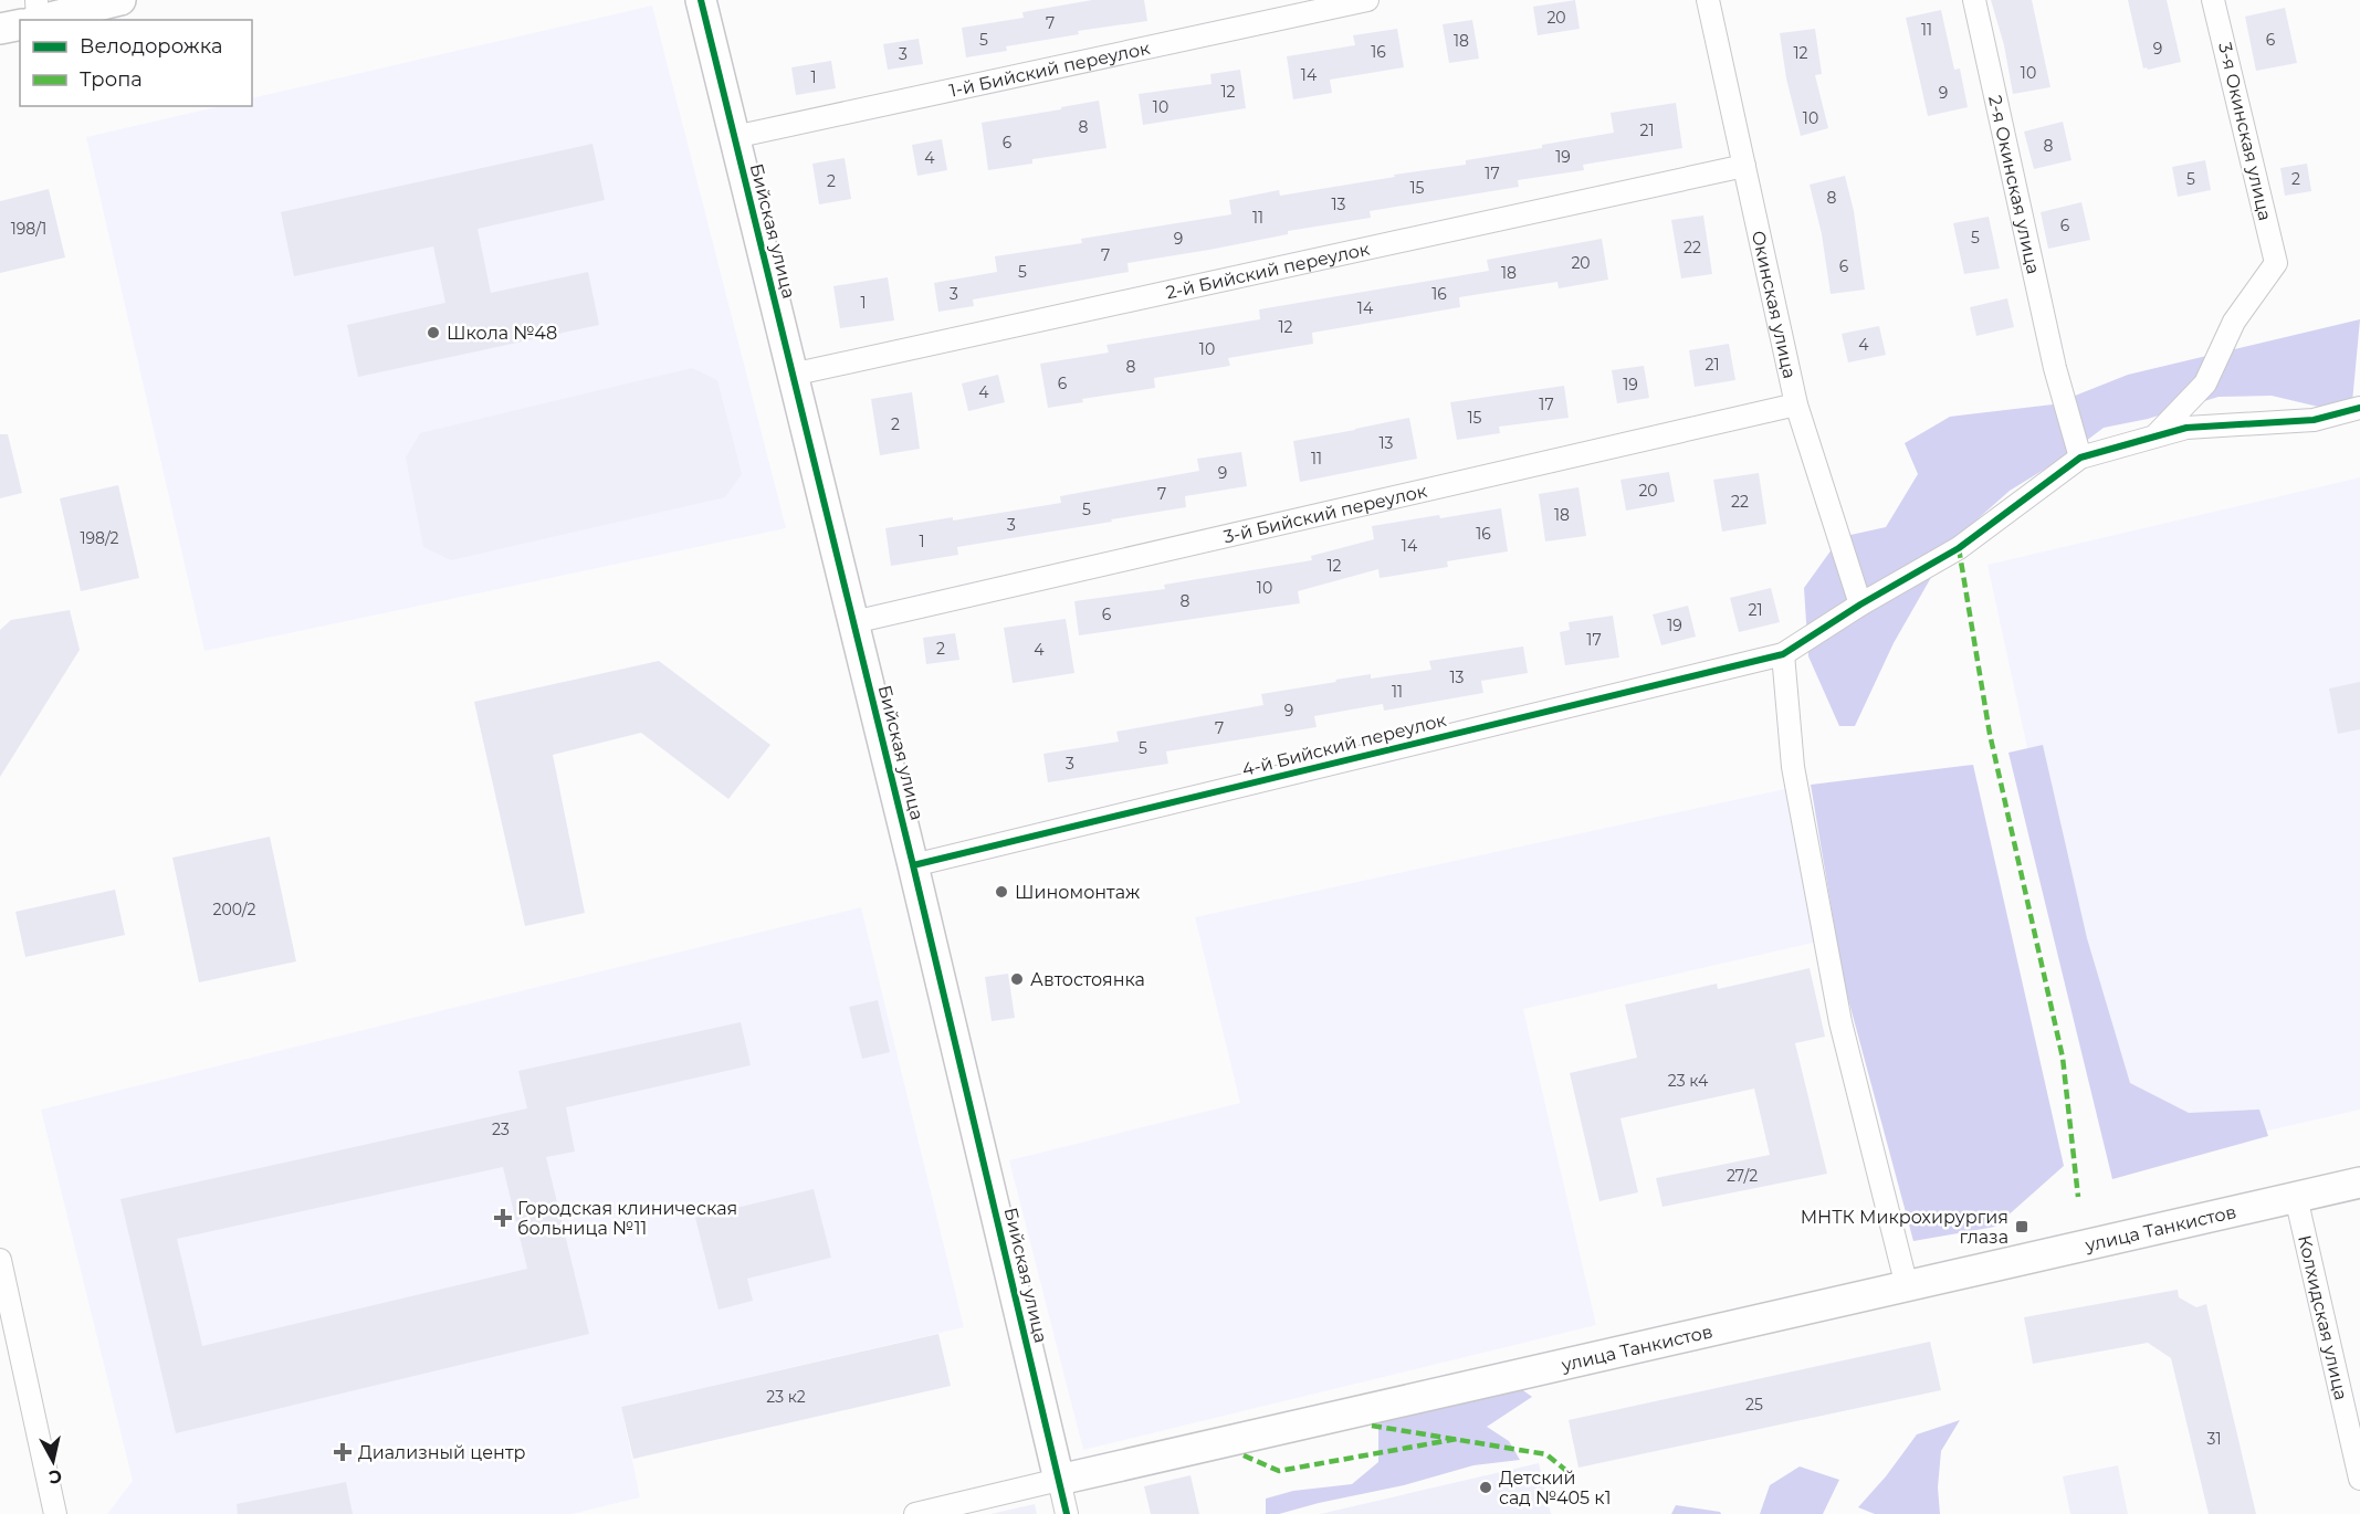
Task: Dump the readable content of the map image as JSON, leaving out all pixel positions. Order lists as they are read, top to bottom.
{
  "streets": {
    "street": [
      "1-й Бийский переулок",
      "3-я Окинская улица",
      "2-я Окинская улица",
      "Бийская улица",
      "2-й Бийский переулок",
      "Окинская улица",
      "3-й Бийский переулок",
      "4-й Бийский переулок",
      "улица Танкистов",
      "Колхидская улица"
    ]
  },
  "crossings": [
    ["1-й Бийский переулок", "Бийская улица"],
    ["2-я Окинская улица", "4-й Бийский переулок"],
    ["Бийская улица", "2-й Бийский переулок"],
    ["Бийская улица", "3-й Бийский переулок"],
    ["Бийская улица", "4-й Бийский переулок"],
    ["Бийская улица", "улица Танкистов"],
    ["2-й Бийский переулок", "Окинская улица"],
    ["Окинская улица", "3-й Бийский переулок"],
    ["Окинская улица", "4-й Бийский переулок"],
    ["улица Танкистов", "Колхидская улица"]
  ],
  "places": {
    "other": [
      "Школа №48",
      "Шиномонтаж",
      "Автостоянка",
      "Детский сад №405 к1"
    ],
    "health": ["Городская клиническая больница №11", "Диализный центр"],
    "transit": ["МНТК Микрохирургия глаза"]
  },
  "house_numbers": [
    "20",
    "7",
    "11",
    "5",
    "6",
    "18",
    "9",
    "16",
    "12",
    "3",
    "10",
    "14",
    "1",
    "12",
    "9",
    "10",
    "10",
    "8",
    "21",
    "6",
    "8",
    "19",
    "4",
    "17",
    "5",
    "2",
    "2",
    "15",
    "8",
    "13",
    "11",
    "6",
    "198/1",
    "5",
    "9",
    "22",
    "7",
    "20",
    "6",
    "5",
    "18",
    "3",
    "16",
    "1",
    "14",
    "12",
    "4",
    "10",
    "21",
    "8",
    "6",
    "19",
    "4",
    "17",
    "15",
    "2",
    "13",
    "11",
    "9",
    "20",
    "7",
    "22",
    "5",
    "18",
    "3",
    "16",
    "198/2",
    "1",
    "14",
    "12",
    "10",
    "8",
    "21",
    "6",
    "19",
    "17",
    "2",
    "4",
    "13",
    "11",
    "9",
    "7",
    "5",
    "3",
    "200/2",
    "23 к4",
    "23",
    "27/2",
    "23 к2",
    "25",
    "31"
  ],
  "legend": ["Велодорожка", "Тропа"],
  "north": "bottom"
}
